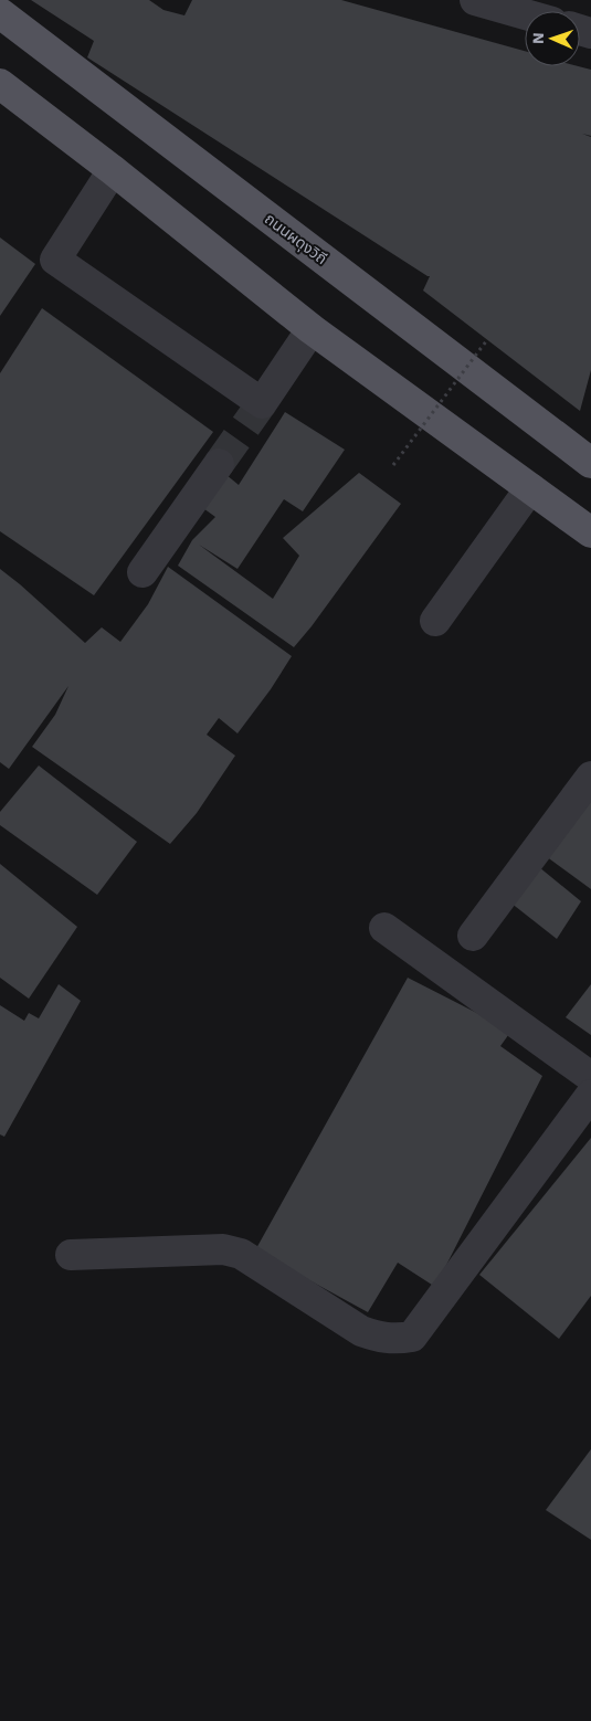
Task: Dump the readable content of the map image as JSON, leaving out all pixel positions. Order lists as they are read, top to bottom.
{
  "streets": {
    "main road": ["ถนนผดุงวิถี"]
  },
  "north": "left"
}
